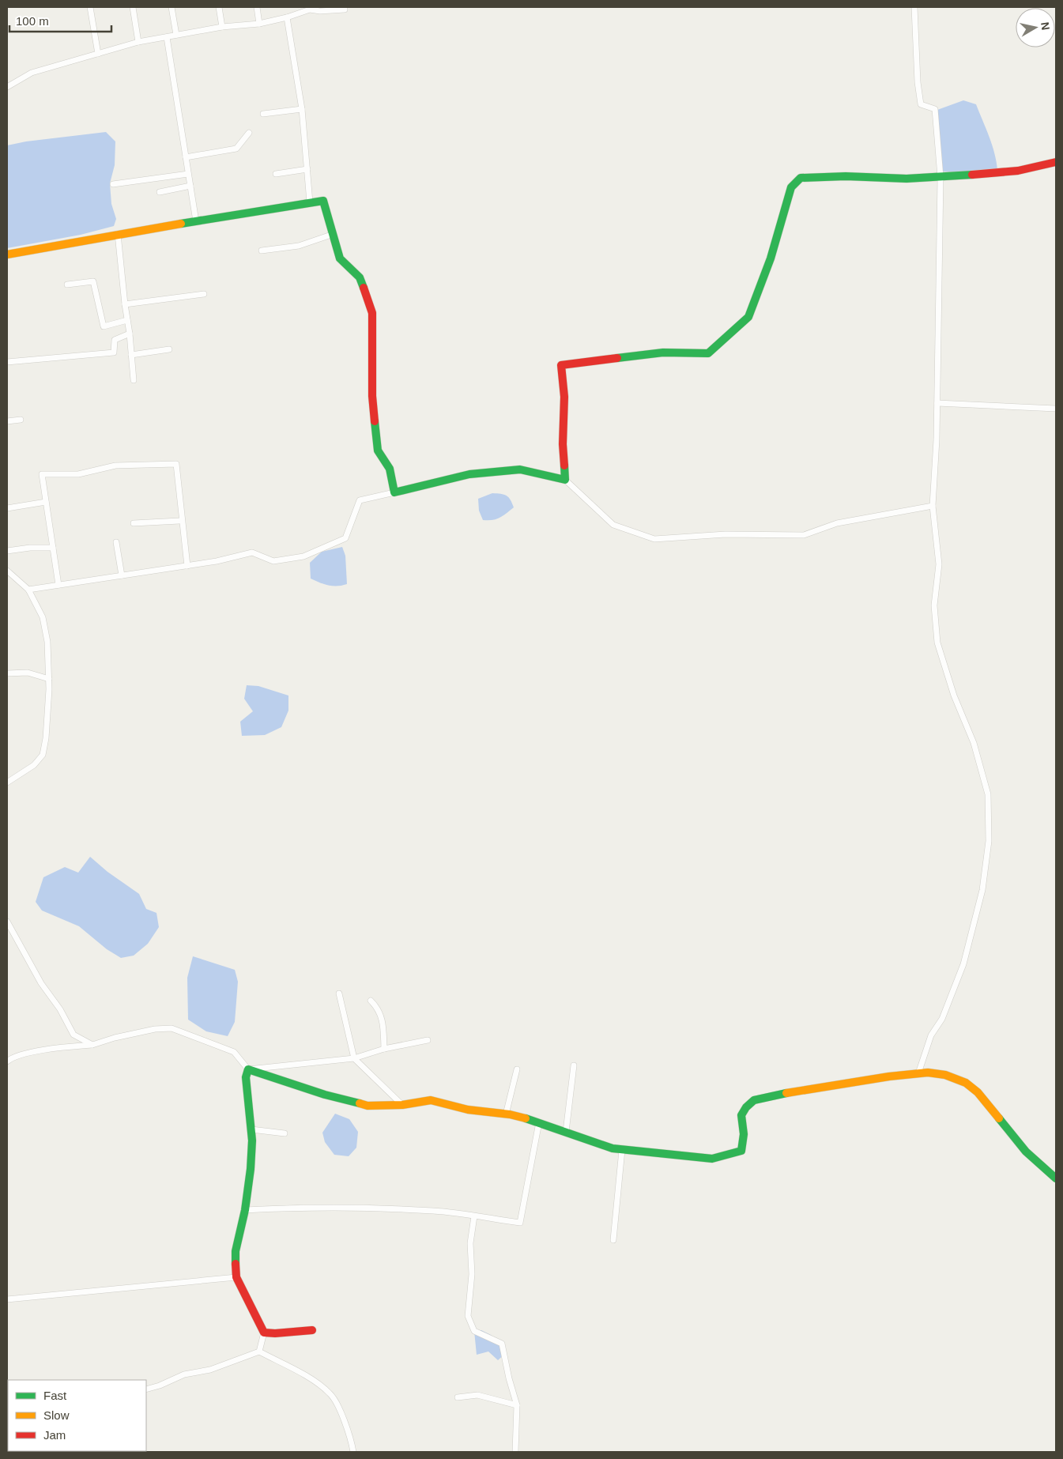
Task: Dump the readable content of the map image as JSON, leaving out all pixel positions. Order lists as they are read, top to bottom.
{
  "legend": ["Fast", "Slow", "Jam"],
  "scale_bar": "100 m",
  "north": "right"
}
